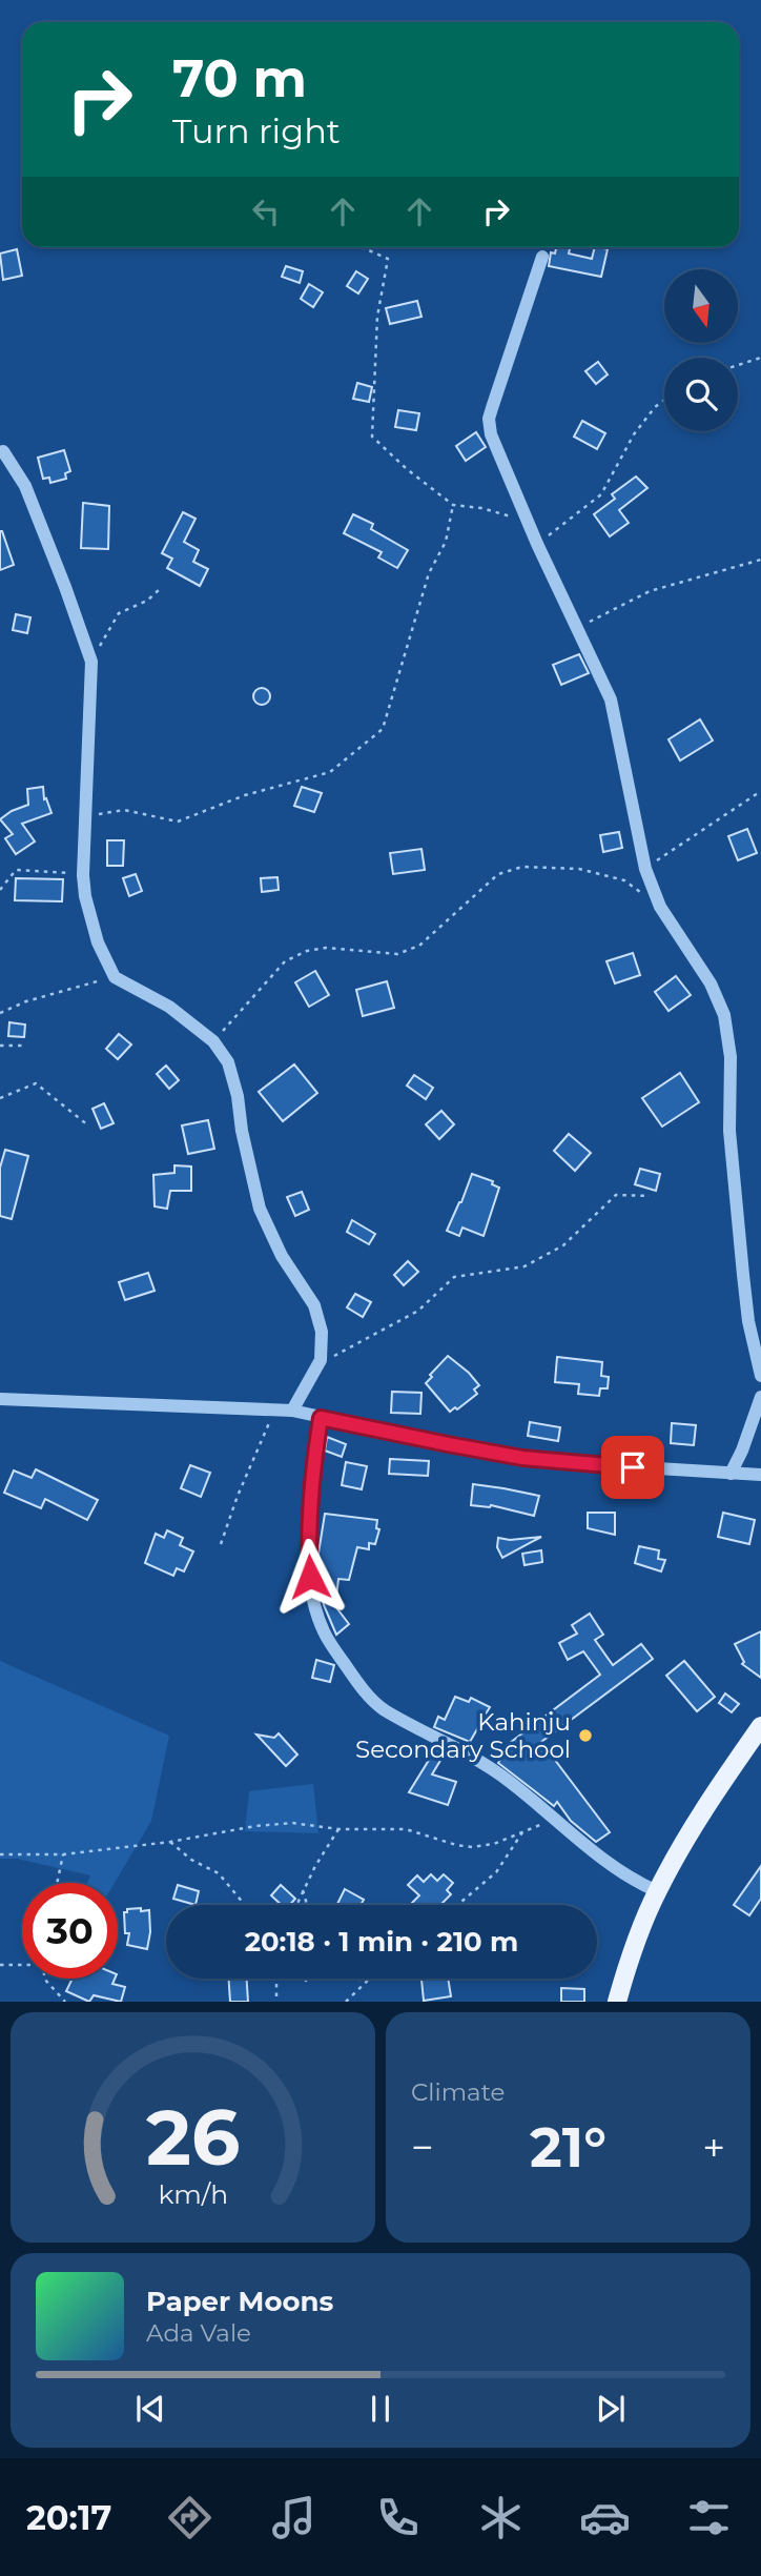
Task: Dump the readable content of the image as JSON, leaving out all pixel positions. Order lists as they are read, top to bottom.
{
  "places": ["Kahinju Secondary School"],
  "north": "bottom",
  "page": {
    "turn": ["70 m", "Turn right"],
    "limit": "30",
    "trip": "20:18 · 1 min · 210 m",
    "tile": "Climate",
    "heat": ["−", "21°", "+"],
    "song": ["Paper Moons", "Ada Vale"],
    "tabs": "20:17",
    "gauge": ["26", "km/h"]
  }
}
